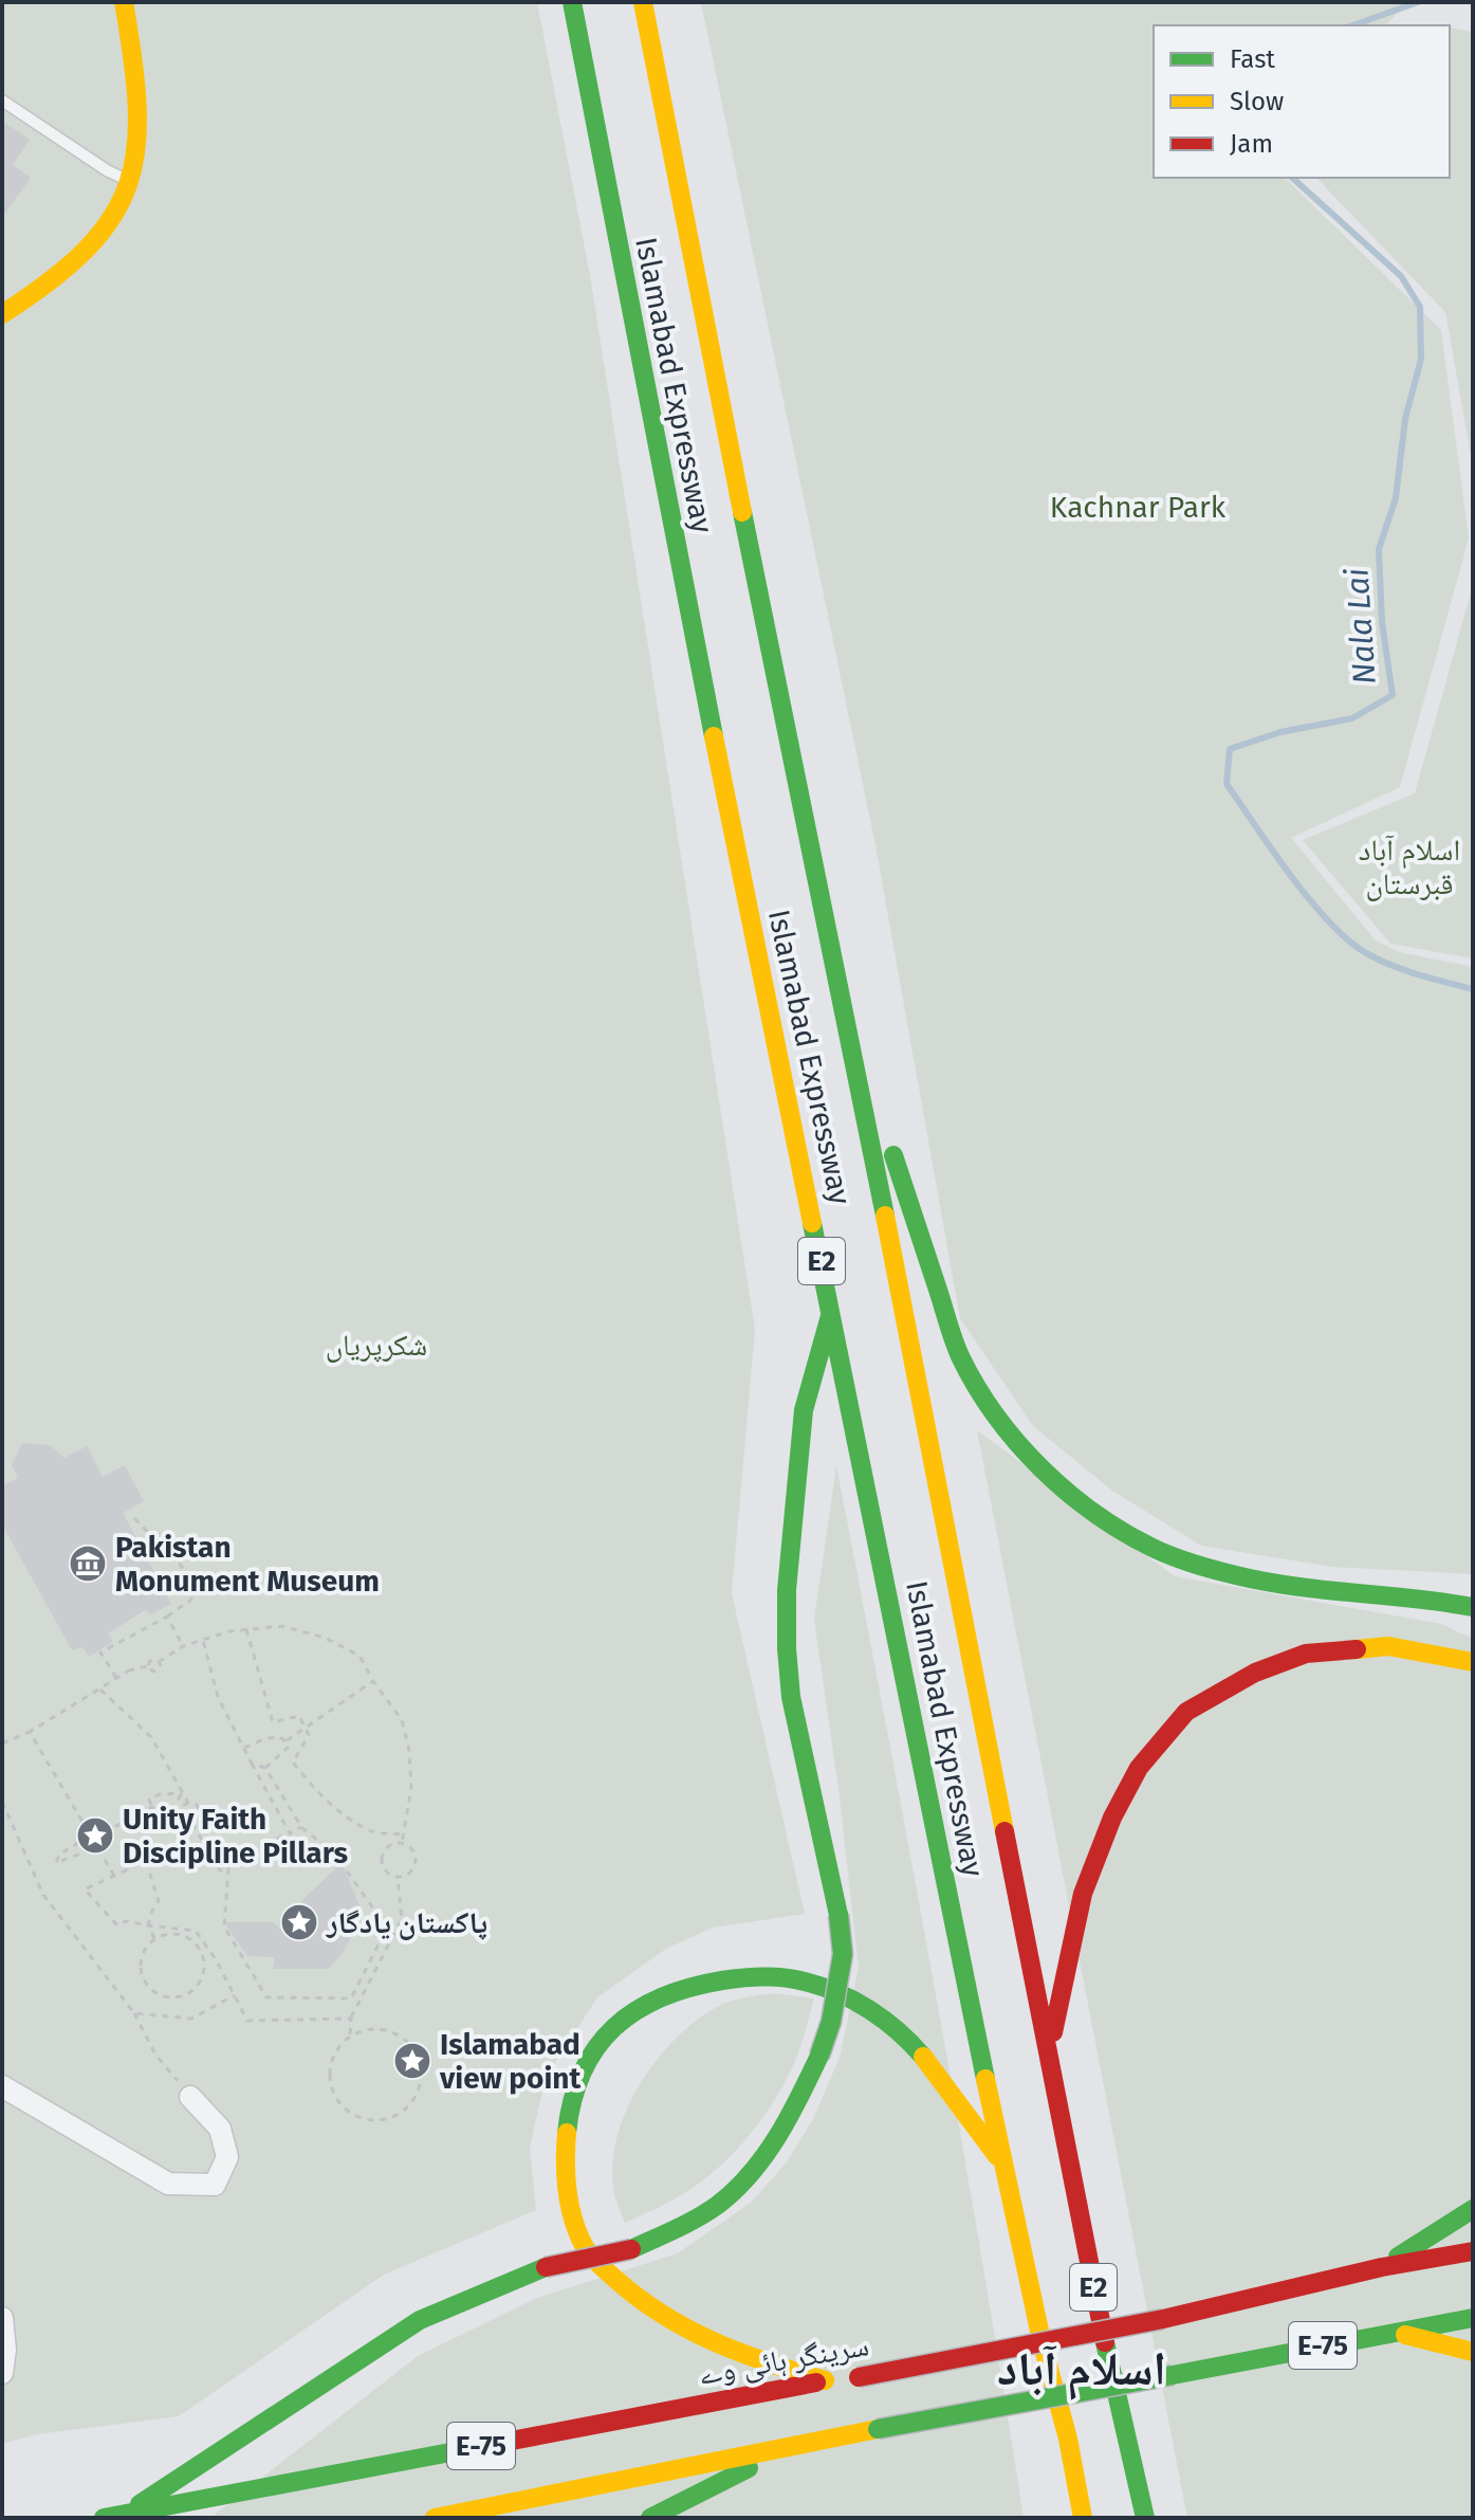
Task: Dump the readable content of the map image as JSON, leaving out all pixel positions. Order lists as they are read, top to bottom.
{
  "streets": {
    "main road": [
      "Islamabad Expressway",
      "E2",
      "E-75",
      "سرینگر ہائی وے"
    ]
  },
  "districts": ["اسلام آباد"],
  "water": ["Nala Lai"],
  "parks": ["Kachnar Park", "اسلام آباد قبرستان", "شکرپریاں"],
  "places": {
    "museum": ["Pakistan Monument Museum"],
    "place": ["Unity Faith Discipline Pillars", "پاکستان یادگار", "Islamabad view point"]
  },
  "legend": ["Fast", "Slow", "Jam"]
}
